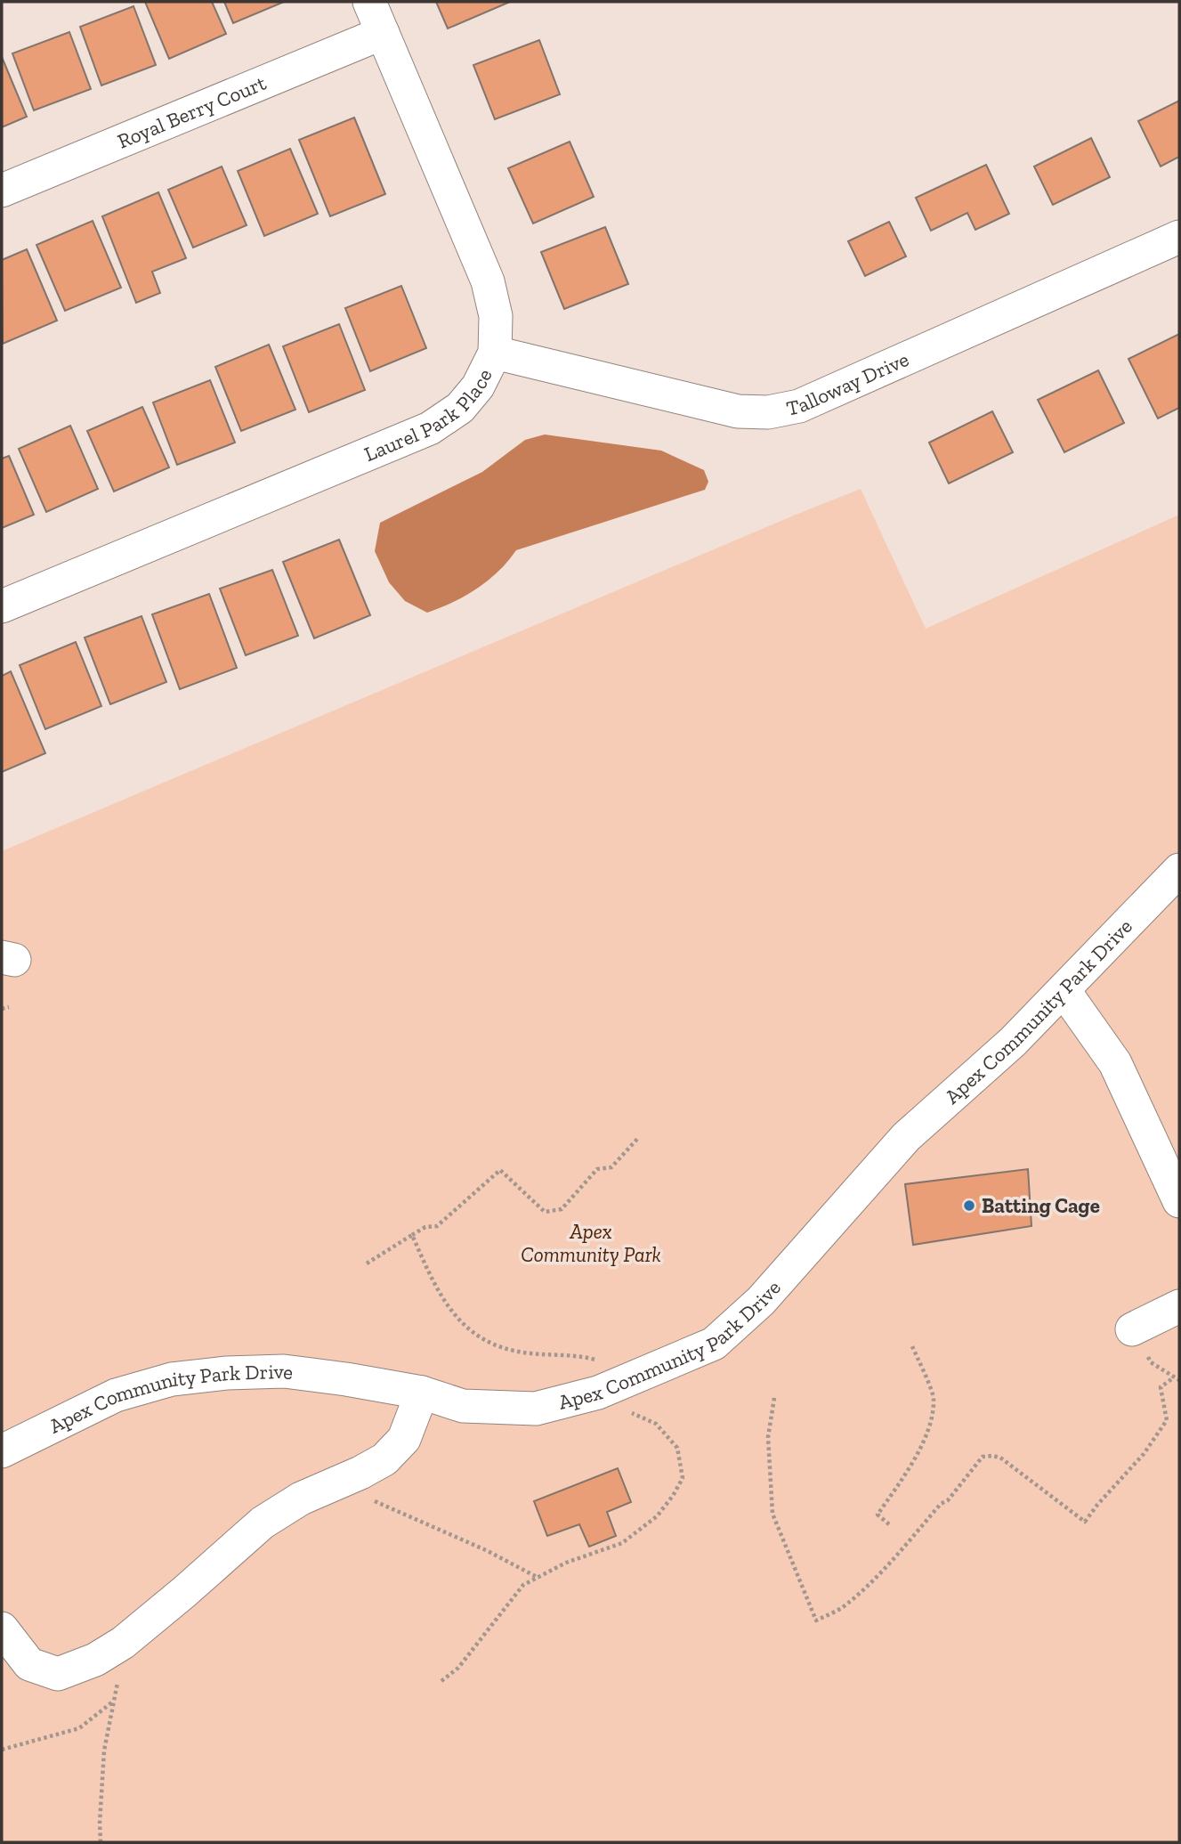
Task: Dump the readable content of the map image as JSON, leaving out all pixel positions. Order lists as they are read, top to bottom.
{
  "streets": {
    "street": [
      "Royal Berry Court",
      "Talloway Drive",
      "Laurel Park Place",
      "Apex Community Park Drive"
    ]
  },
  "crossings": [
    ["Royal Berry Court", "Laurel Park Place"],
    ["Talloway Drive", "Laurel Park Place"]
  ],
  "parks": ["Apex Community Park"],
  "places": ["Batting Cage"]
}
